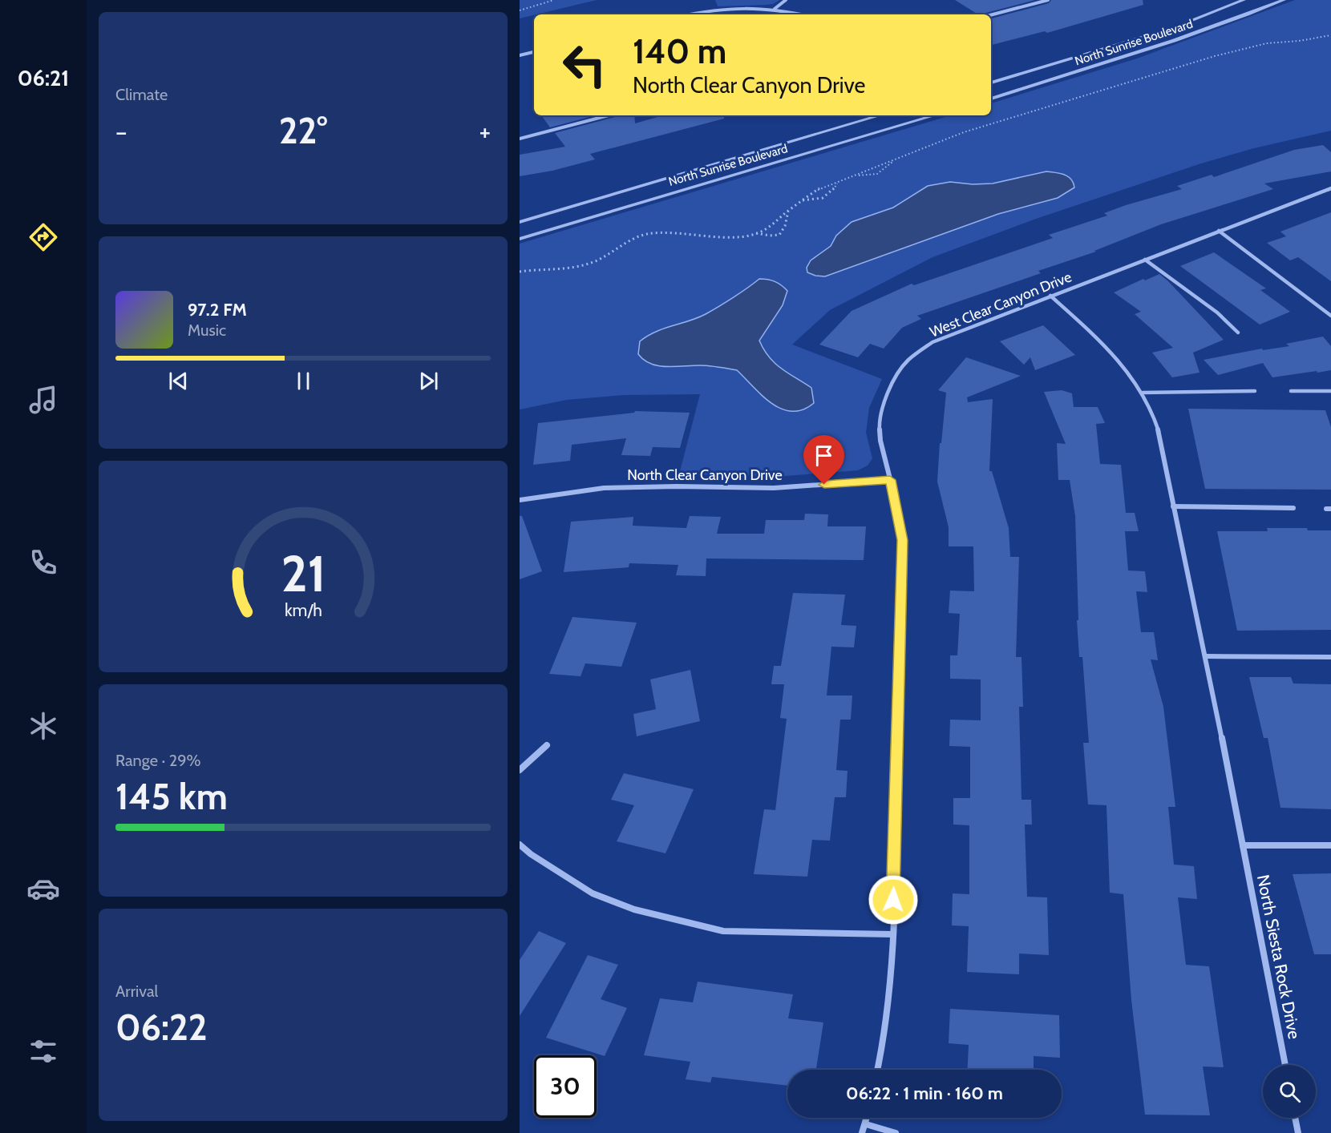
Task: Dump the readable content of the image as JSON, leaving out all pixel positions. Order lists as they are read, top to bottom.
{
  "streets": {
    "street": [
      "North Sunrise Boulevard",
      "West Clear Canyon Drive",
      "North Clear Canyon Drive",
      "North Siesta Rock Drive"
    ]
  },
  "crossings": [
    ["West Clear Canyon Drive", "North Clear Canyon Drive"],
    ["West Clear Canyon Drive", "North Siesta Rock Drive"]
  ],
  "page": {
    "tabs": "06:21",
    "tile": [
      "Climate",
      ["Range · 29%", "145 km"],
      ["Arrival", "06:22"]
    ],
    "turn": ["140 m", "North Clear Canyon Drive"],
    "heat": ["−", "22°", "+"],
    "song": ["97.2 FM", "Music"],
    "limit": "30",
    "trip": "06:22 · 1 min · 160 m",
    "gauge": ["21", "km/h"]
  }
}
